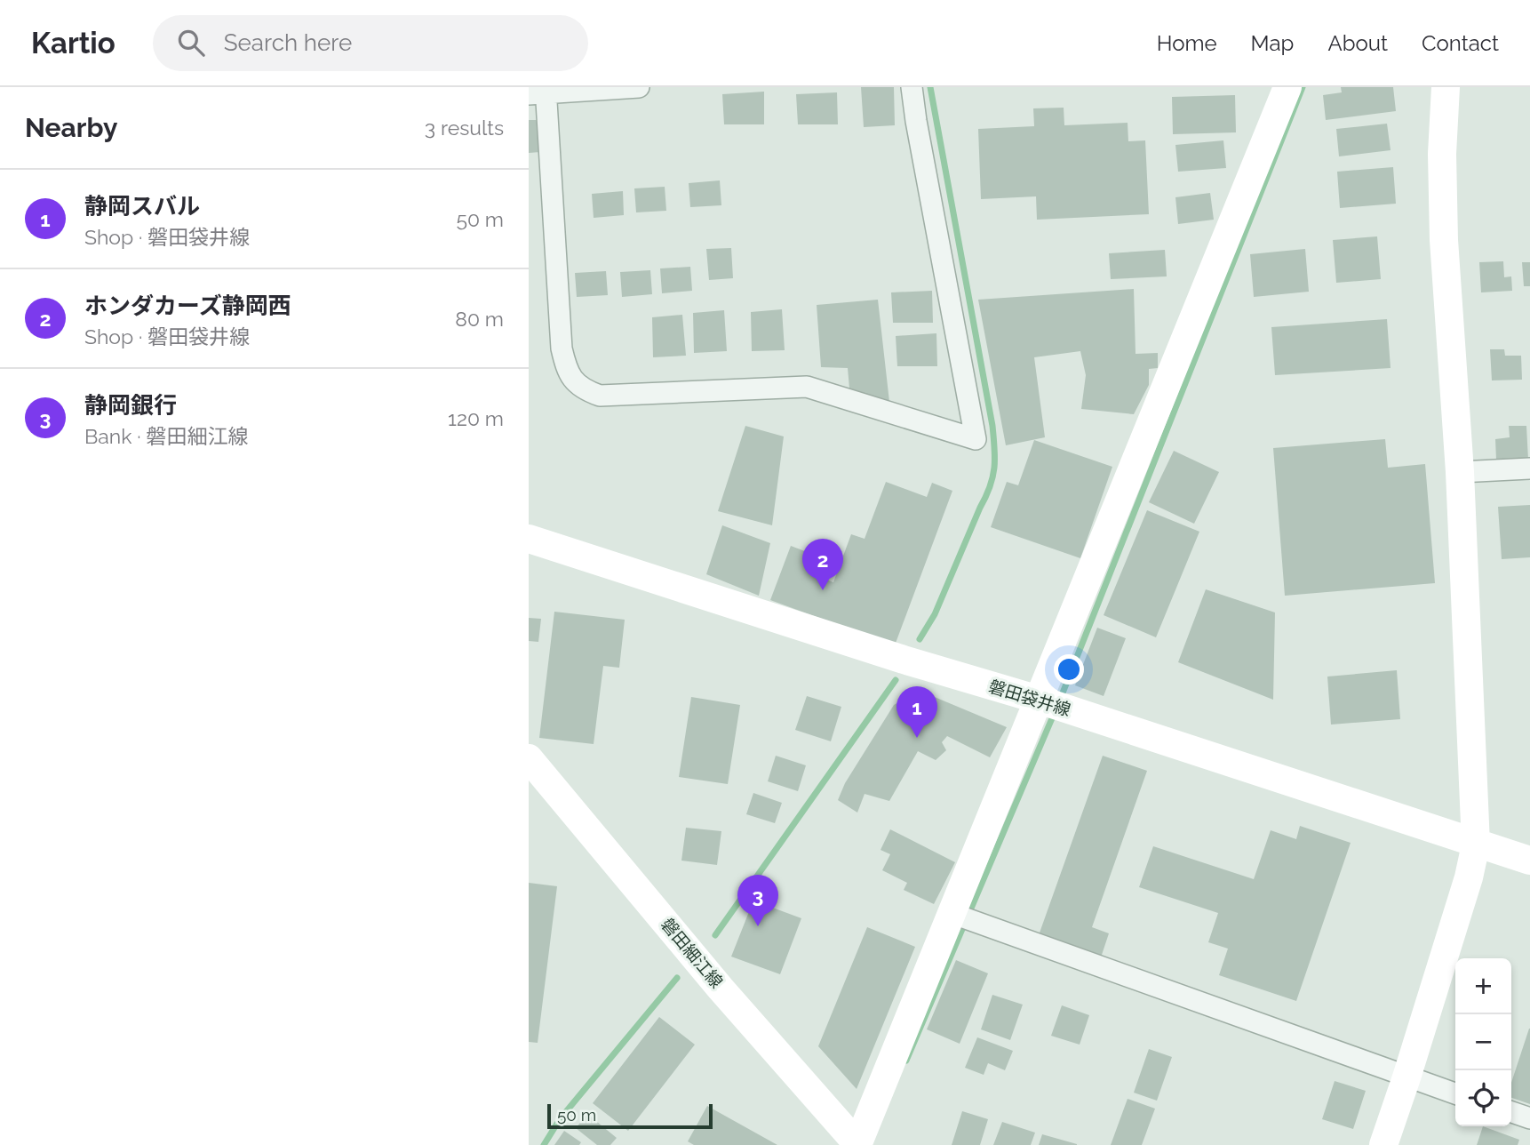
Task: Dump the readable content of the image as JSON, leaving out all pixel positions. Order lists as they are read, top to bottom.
{
  "streets": {
    "street": ["磐田袋井線", "磐田細江線"]
  },
  "scale_bar": "50 m",
  "page": {
    "header": "Kartio",
    "search": "Search here",
    "nav": [
      "Home",
      "Map",
      "About",
      "Contact"
    ],
    "heading": ["Nearby", "3 results"],
    "list": [
      {
        "mark": "1",
        "name": "静岡スバル",
        "note": "Shop · 磐田袋井線",
        "value": "50 m"
      },
      {
        "mark": "2",
        "name": "ホンダカーズ静岡西",
        "note": "Shop · 磐田袋井線",
        "value": "80 m"
      },
      {
        "mark": "3",
        "name": "静岡銀行",
        "note": "Bank · 磐田細江線",
        "value": "120 m"
      }
    ],
    "pins": ["2", "1", "3"],
    "map_buttons": ["+", "−"],
    "scale": "50 m"
  }
}
